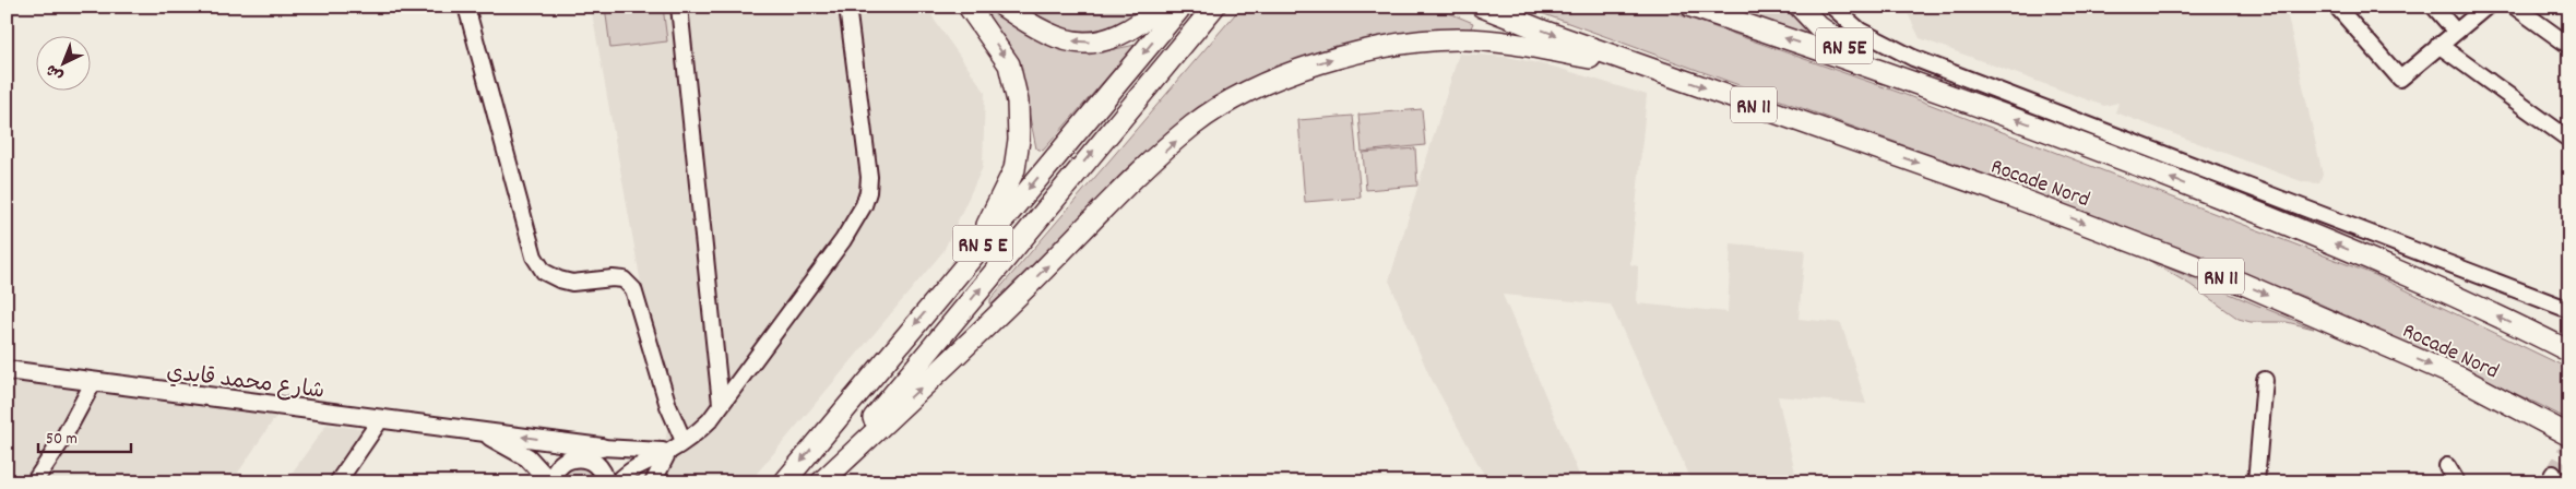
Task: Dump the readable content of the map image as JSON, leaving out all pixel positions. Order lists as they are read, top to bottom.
{
  "streets": {
    "highway": [
      "RN 5E",
      "RN 11",
      "Rocade Nord",
      "RN 5 E"
    ],
    "main road": ["شارع محمد قايدي"]
  },
  "scale_bar": "50 m",
  "north": "bottom left"
}
